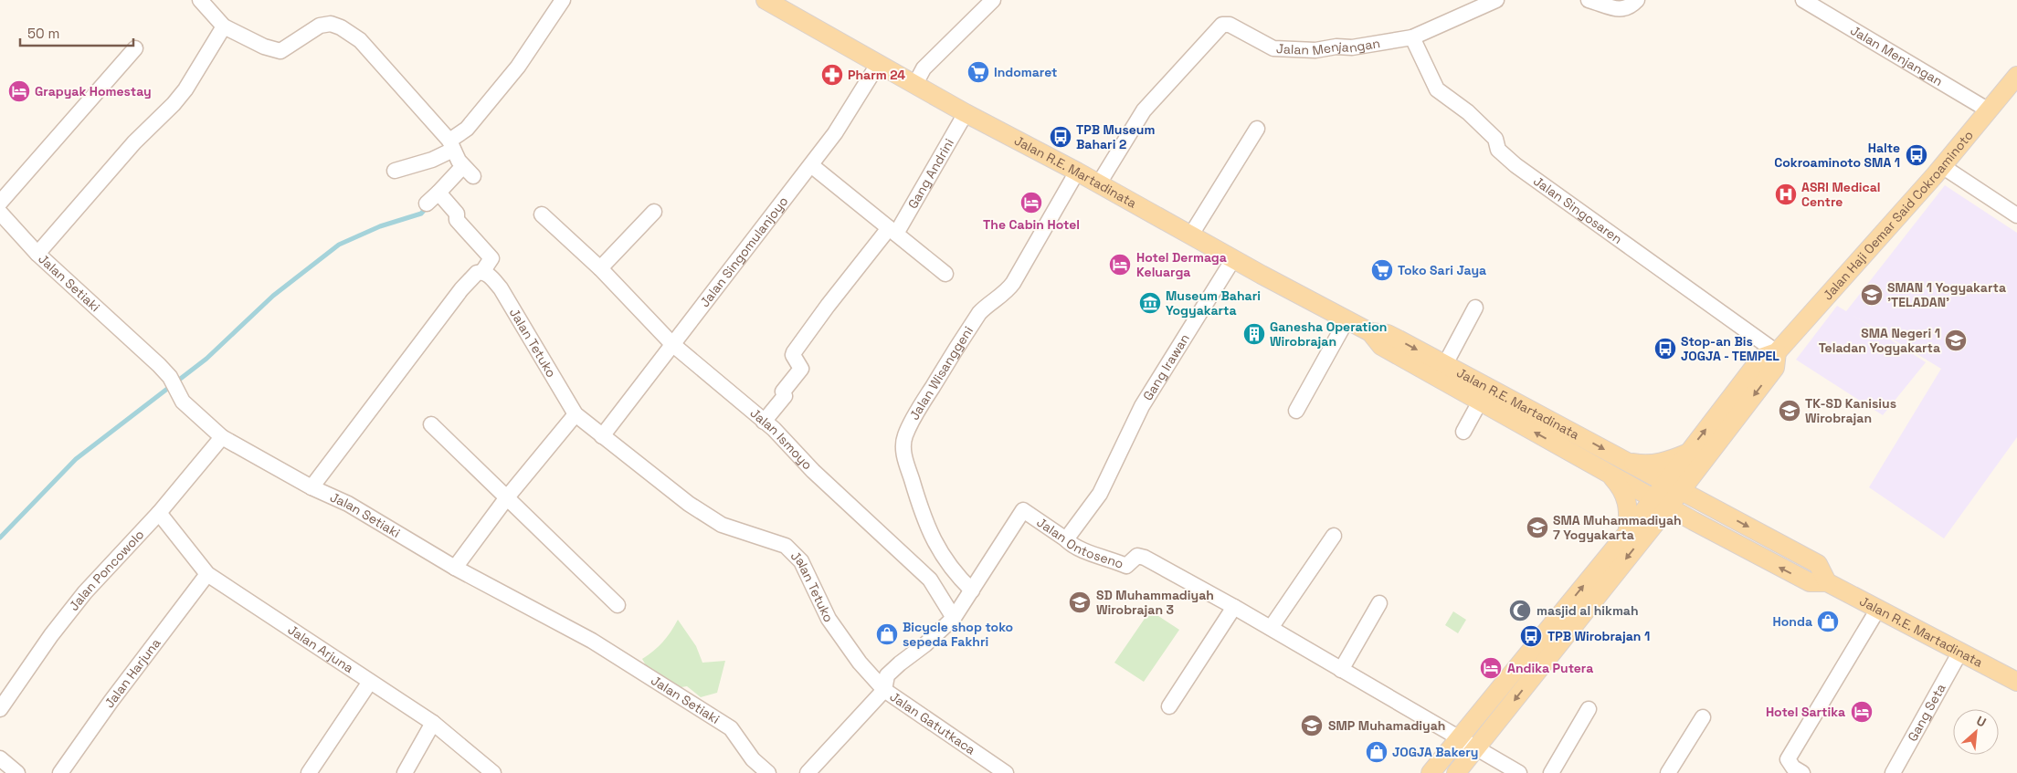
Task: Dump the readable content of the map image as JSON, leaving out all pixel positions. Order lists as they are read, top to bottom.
{
  "streets": {
    "main road": ["Jalan R.E. Martadinata", "Jalan Haji Oemar Said Cokroaminoto"],
    "street": [
      "Jalan Menjangan",
      "Gang Andrini",
      "Jalan Singosaren",
      "Jalan Singomulanjoyo",
      "Jalan Setiaki",
      "Jalan Tetuko",
      "Gang Irawan",
      "Jalan Wisanggeni",
      "Jalan Ismoyo",
      "Jalan Ontoseno",
      "Jalan Poncowolo",
      "Jalan Arjuna",
      "Jalan Harjuna",
      "Gang Seta",
      "Jalan Gatutkaca"
    ]
  },
  "crossings": [
    ["Jalan Menjangan", "Jalan R.E. Martadinata"],
    ["Jalan Menjangan", "Jalan Singosaren"],
    ["Jalan Menjangan", "Jalan Haji Oemar Said Cokroaminoto"],
    ["Jalan R.E. Martadinata", "Gang Andrini"],
    ["Jalan R.E. Martadinata", "Jalan Haji Oemar Said Cokroaminoto"],
    ["Jalan R.E. Martadinata", "Jalan Singomulanjoyo"],
    ["Jalan R.E. Martadinata", "Gang Irawan"],
    ["Jalan R.E. Martadinata", "Jalan Wisanggeni"],
    ["Jalan R.E. Martadinata", "Gang Seta"],
    ["Gang Andrini", "Jalan Ismoyo"],
    ["Jalan Singosaren", "Jalan Haji Oemar Said Cokroaminoto"],
    ["Jalan Singomulanjoyo", "Jalan Tetuko"],
    ["Jalan Singomulanjoyo", "Jalan Ismoyo"],
    ["Jalan Setiaki", "Jalan Poncowolo"],
    ["Jalan Tetuko", "Jalan Ontoseno"],
    ["Jalan Tetuko", "Jalan Gatutkaca"],
    ["Gang Irawan", "Jalan Ontoseno"],
    ["Jalan Wisanggeni", "Jalan Ontoseno"],
    ["Jalan Ismoyo", "Jalan Ontoseno"],
    ["Jalan Ontoseno", "Jalan Gatutkaca"],
    ["Jalan Poncowolo", "Jalan Arjuna"],
    ["Jalan Arjuna", "Jalan Harjuna"]
  ],
  "places": {
    "supermarket": ["Indomaret", "Toko Sari Jaya"],
    "pharmacy": ["Pharm 24"],
    "hotel": [
      "Grapyak Homestay",
      "The Cabin Hotel",
      "Hotel Dermaga Keluarga",
      "Andika Putera",
      "Hotel Sartika"
    ],
    "bus stop": [
      "TPB Museum Bahari 2",
      "Halte Cokroaminoto SMA 1",
      "Stop-an Bis JOGJA - TEMPEL",
      "TPB Wirobrajan 1"
    ],
    "hospital": ["ASRI Medical Centre"],
    "school or university": [
      "SMAN 1 Yogyakarta 'TELADAN'",
      "SMA Negeri 1 Teladan Yogyakarta",
      "TK-SD Kanisius Wirobrajan",
      "SMA Muhammadiyah 7 Yogyakarta",
      "SD Muhammadiyah Wirobrajan 3",
      "SMP Muhamadiyah"
    ],
    "museum": ["Museum Bahari Yogyakarta"],
    "building": ["Ganesha Operation Wirobrajan"],
    "mosque": ["masjid al hikmah"],
    "shop": ["Honda", "Bicycle shop toko sepeda Fakhri", "JOGJA Bakery"]
  },
  "scale_bar": "50 m",
  "north": "top right"
}
